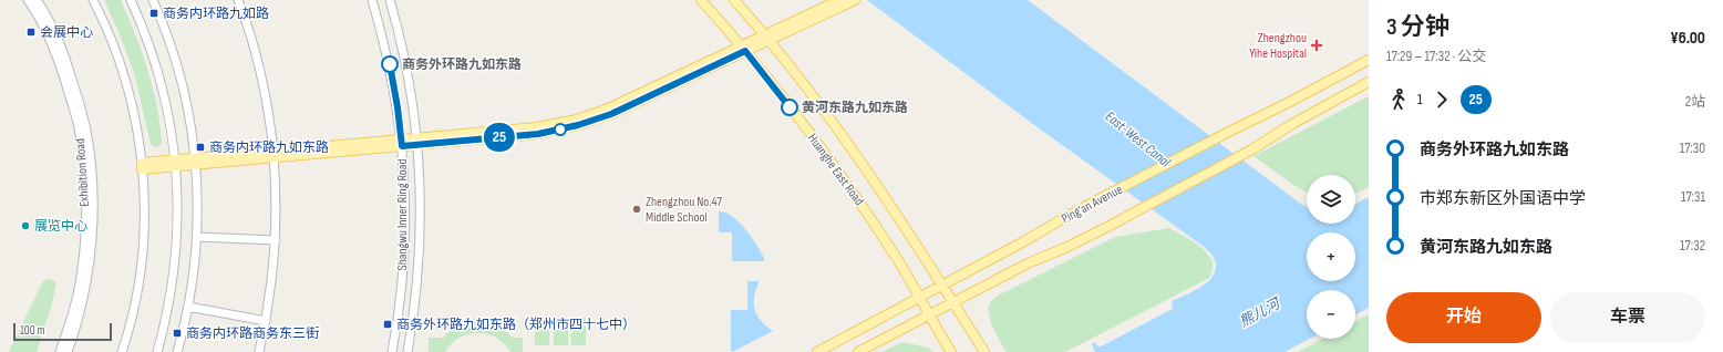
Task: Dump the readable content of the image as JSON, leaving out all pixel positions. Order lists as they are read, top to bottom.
{
  "streets": {
    "main road": ["Huanghe East Road", "Ping'an Avenue"],
    "street": ["Exhibition Road", "Shangwu Inner Ring Road"]
  },
  "crossings": [
    ["Huanghe East Road", "Ping'an Avenue"]
  ],
  "water": ["East-West Canal", "熊儿河"],
  "places": {
    "transit": [
      "商务内环路九如路",
      "会展中心",
      "商务内环路九如东路",
      "商务外环路九如东路（郑州市四十七中）",
      "商务内环路商务东三街"
    ],
    "health": ["Zhengzhou Yihe Hospital"],
    "other": [
      "商务外环路九如东路",
      "黄河东路九如东路",
      "Zhengzhou No.47 Middle School",
      "展览中心"
    ]
  },
  "lines": ["bus line 25"],
  "scale_bar": "100 m",
  "page": {
    "on_map": "25",
    "heading": ["3 分钟", "17:29 – 17:32 · 公交", "¥6.00"],
    "legs": ["1", "25", "2站"],
    "list": [
      {
        "name": "商务外环路九如东路",
        "value": "17:30"
      },
      {
        "name": "市郑东新区外国语中学",
        "value": "17:31"
      },
      {
        "name": "黄河东路九如东路",
        "value": "17:32"
      }
    ],
    "map_buttons": ["+", "−"],
    "buttons": ["开始", "车票"],
    "scale": "100 m"
  }
}
